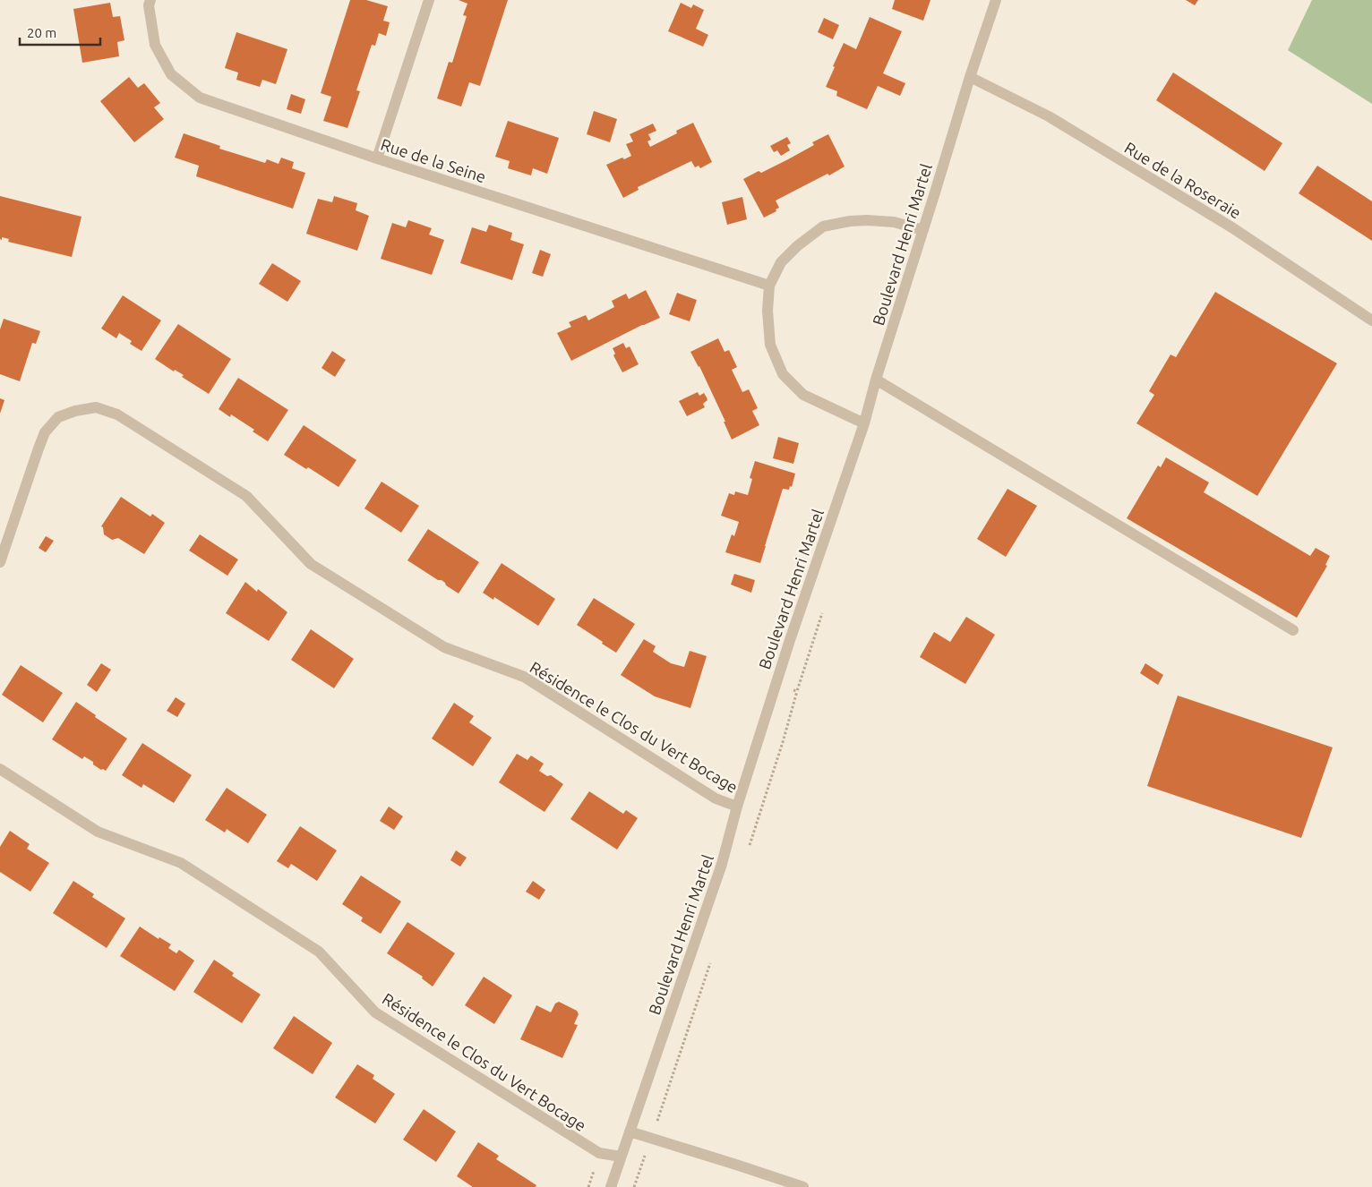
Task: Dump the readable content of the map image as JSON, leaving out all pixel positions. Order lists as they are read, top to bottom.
{
  "streets": {
    "street": [
      "Rue de la Seine",
      "Rue de la Roseraie",
      "Boulevard Henri Martel",
      "Résidence le Clos du Vert Bocage"
    ]
  },
  "crossings": [
    ["Rue de la Roseraie", "Boulevard Henri Martel"],
    ["Boulevard Henri Martel", "Résidence le Clos du Vert Bocage"]
  ],
  "scale_bar": "20 m"
}
